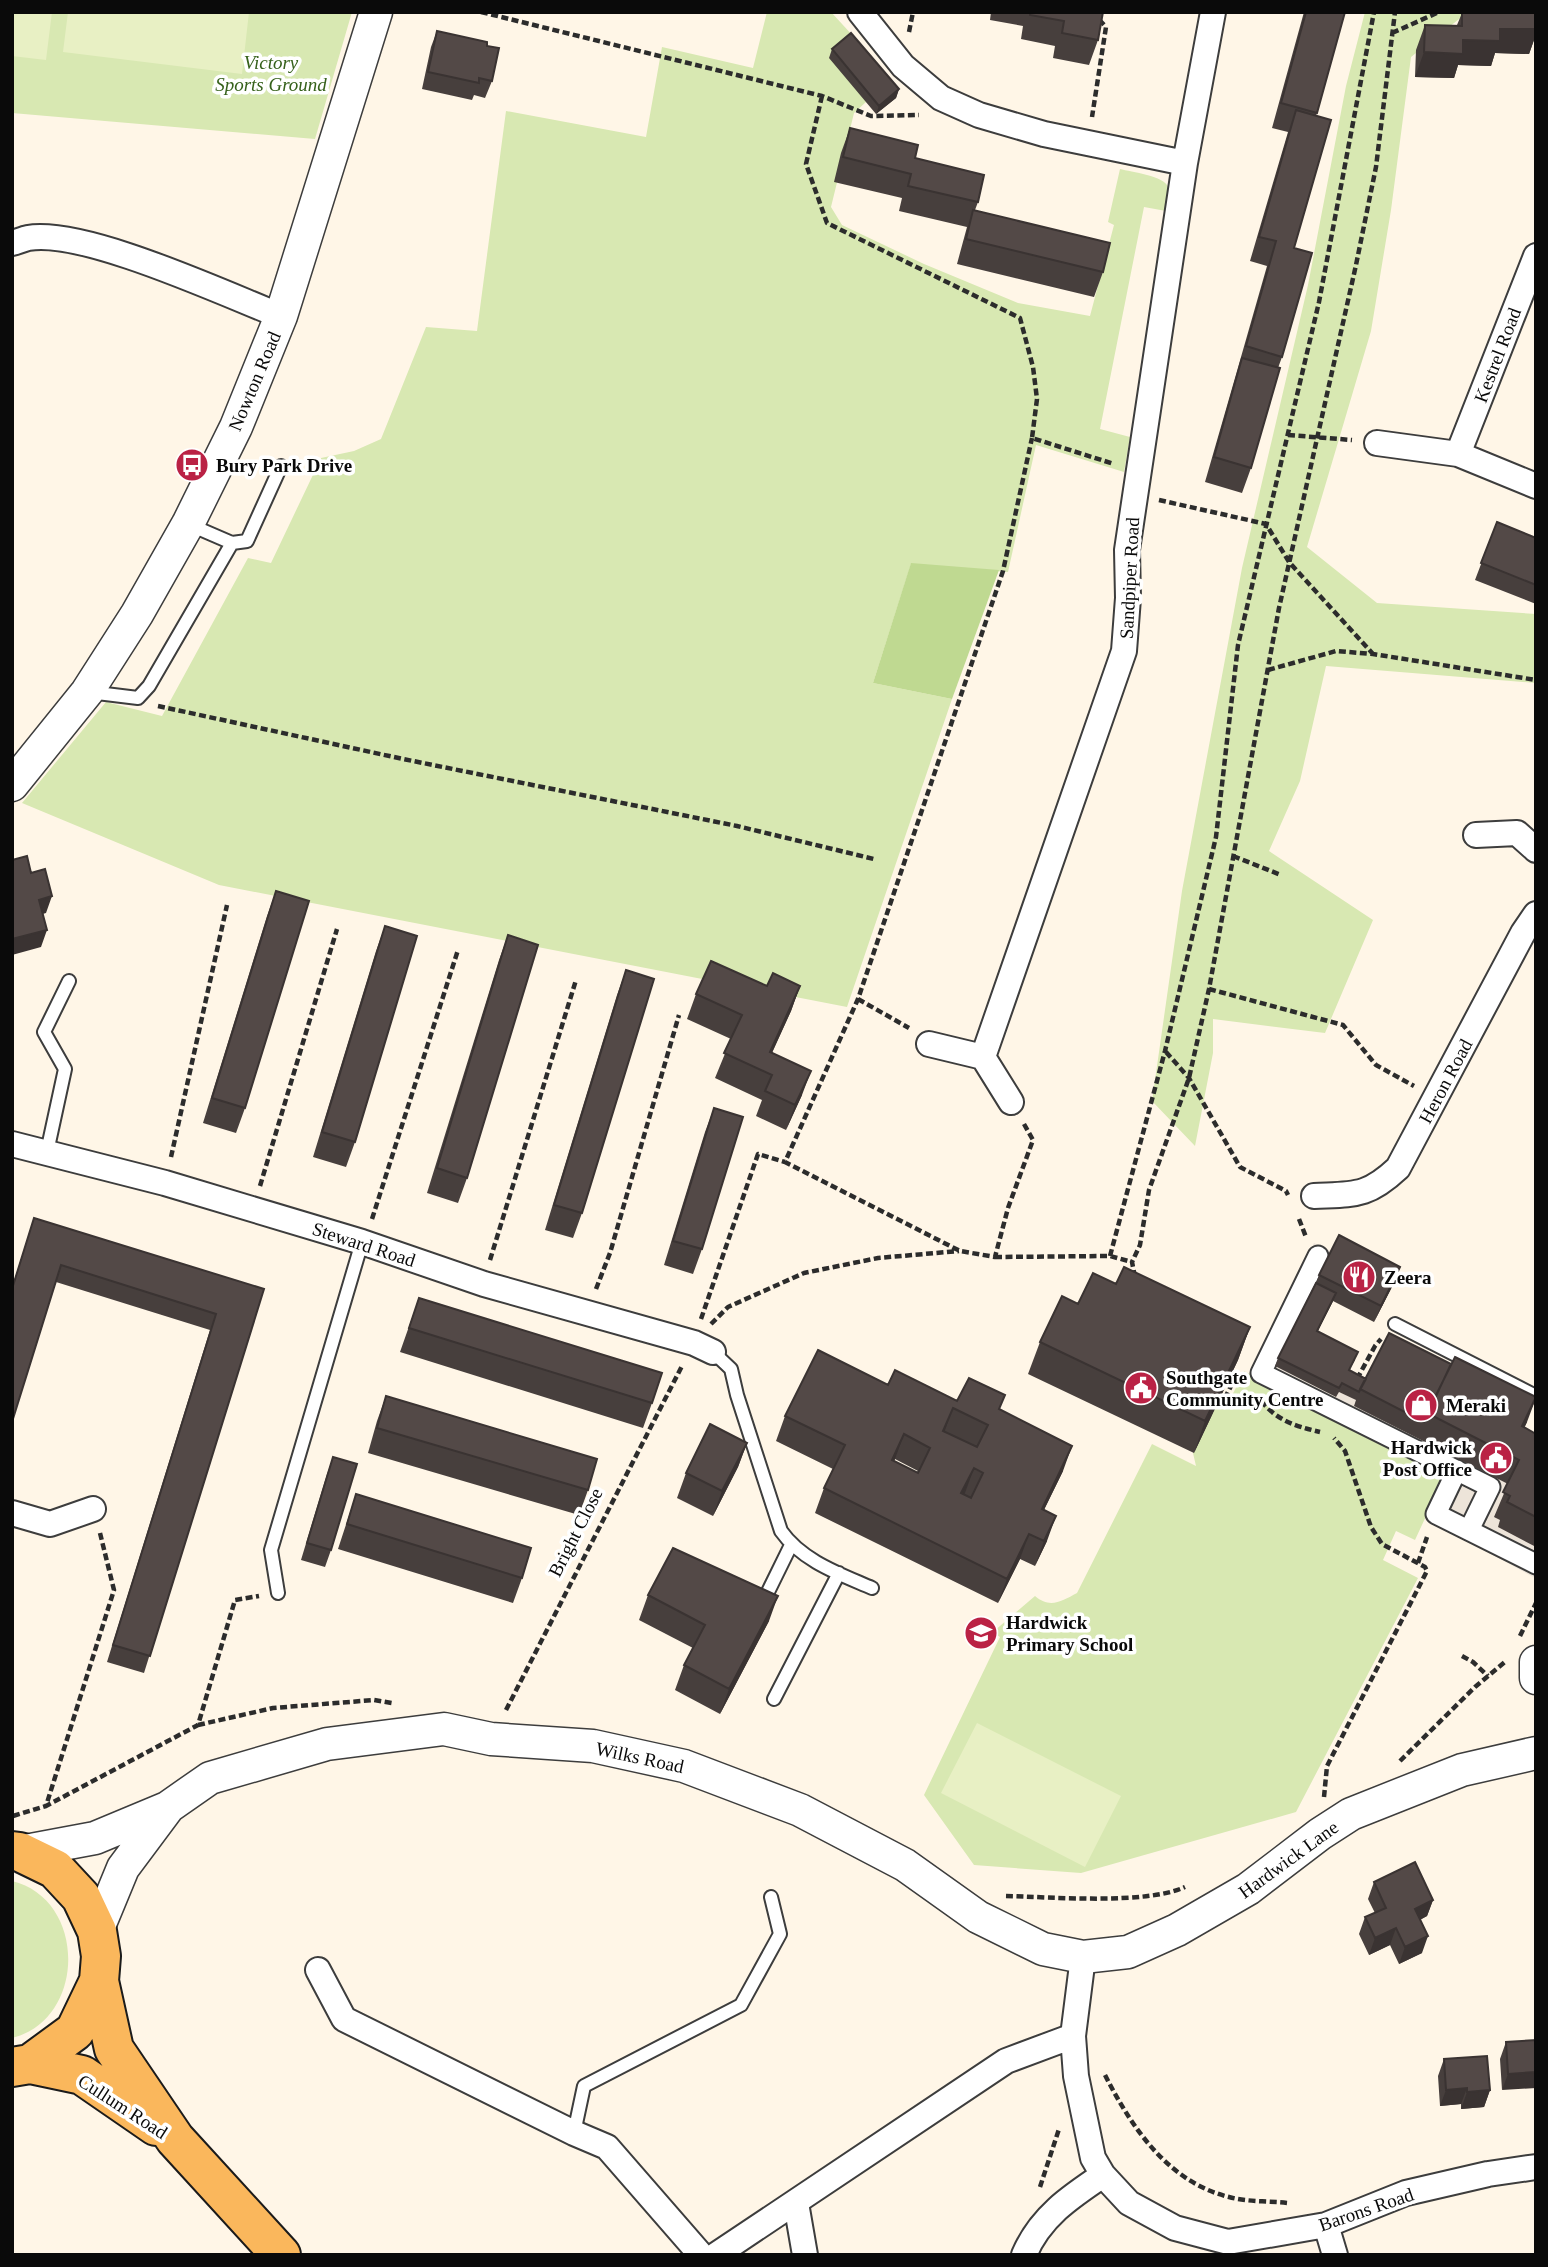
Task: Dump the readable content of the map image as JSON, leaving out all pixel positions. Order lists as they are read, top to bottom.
{
  "streets": {
    "main road": ["Cullum Road"],
    "street": [
      "Kestrel Road",
      "Nowton Road",
      "Sandpiper Road",
      "Heron Road",
      "Steward Road",
      "Wilks Road",
      "Hardwick Lane",
      "Barons Road"
    ],
    "path": ["Bright Close"]
  },
  "crossings": [
    ["Steward Road", "Bright Close"],
    ["Bright Close", "Wilks Road"],
    ["Wilks Road", "Hardwick Lane"],
    ["Wilks Road", "Barons Road"],
    ["Hardwick Lane", "Barons Road"]
  ],
  "parks": ["Victory Sports Ground"],
  "places": {
    "bus stop": ["Bury Park Drive"],
    "restaurant": ["Zeera"],
    "public building": ["Southgate Community Centre", "Hardwick Post Office"],
    "shop": ["Meraki"],
    "school or university": ["Hardwick Primary School"]
  }
}
